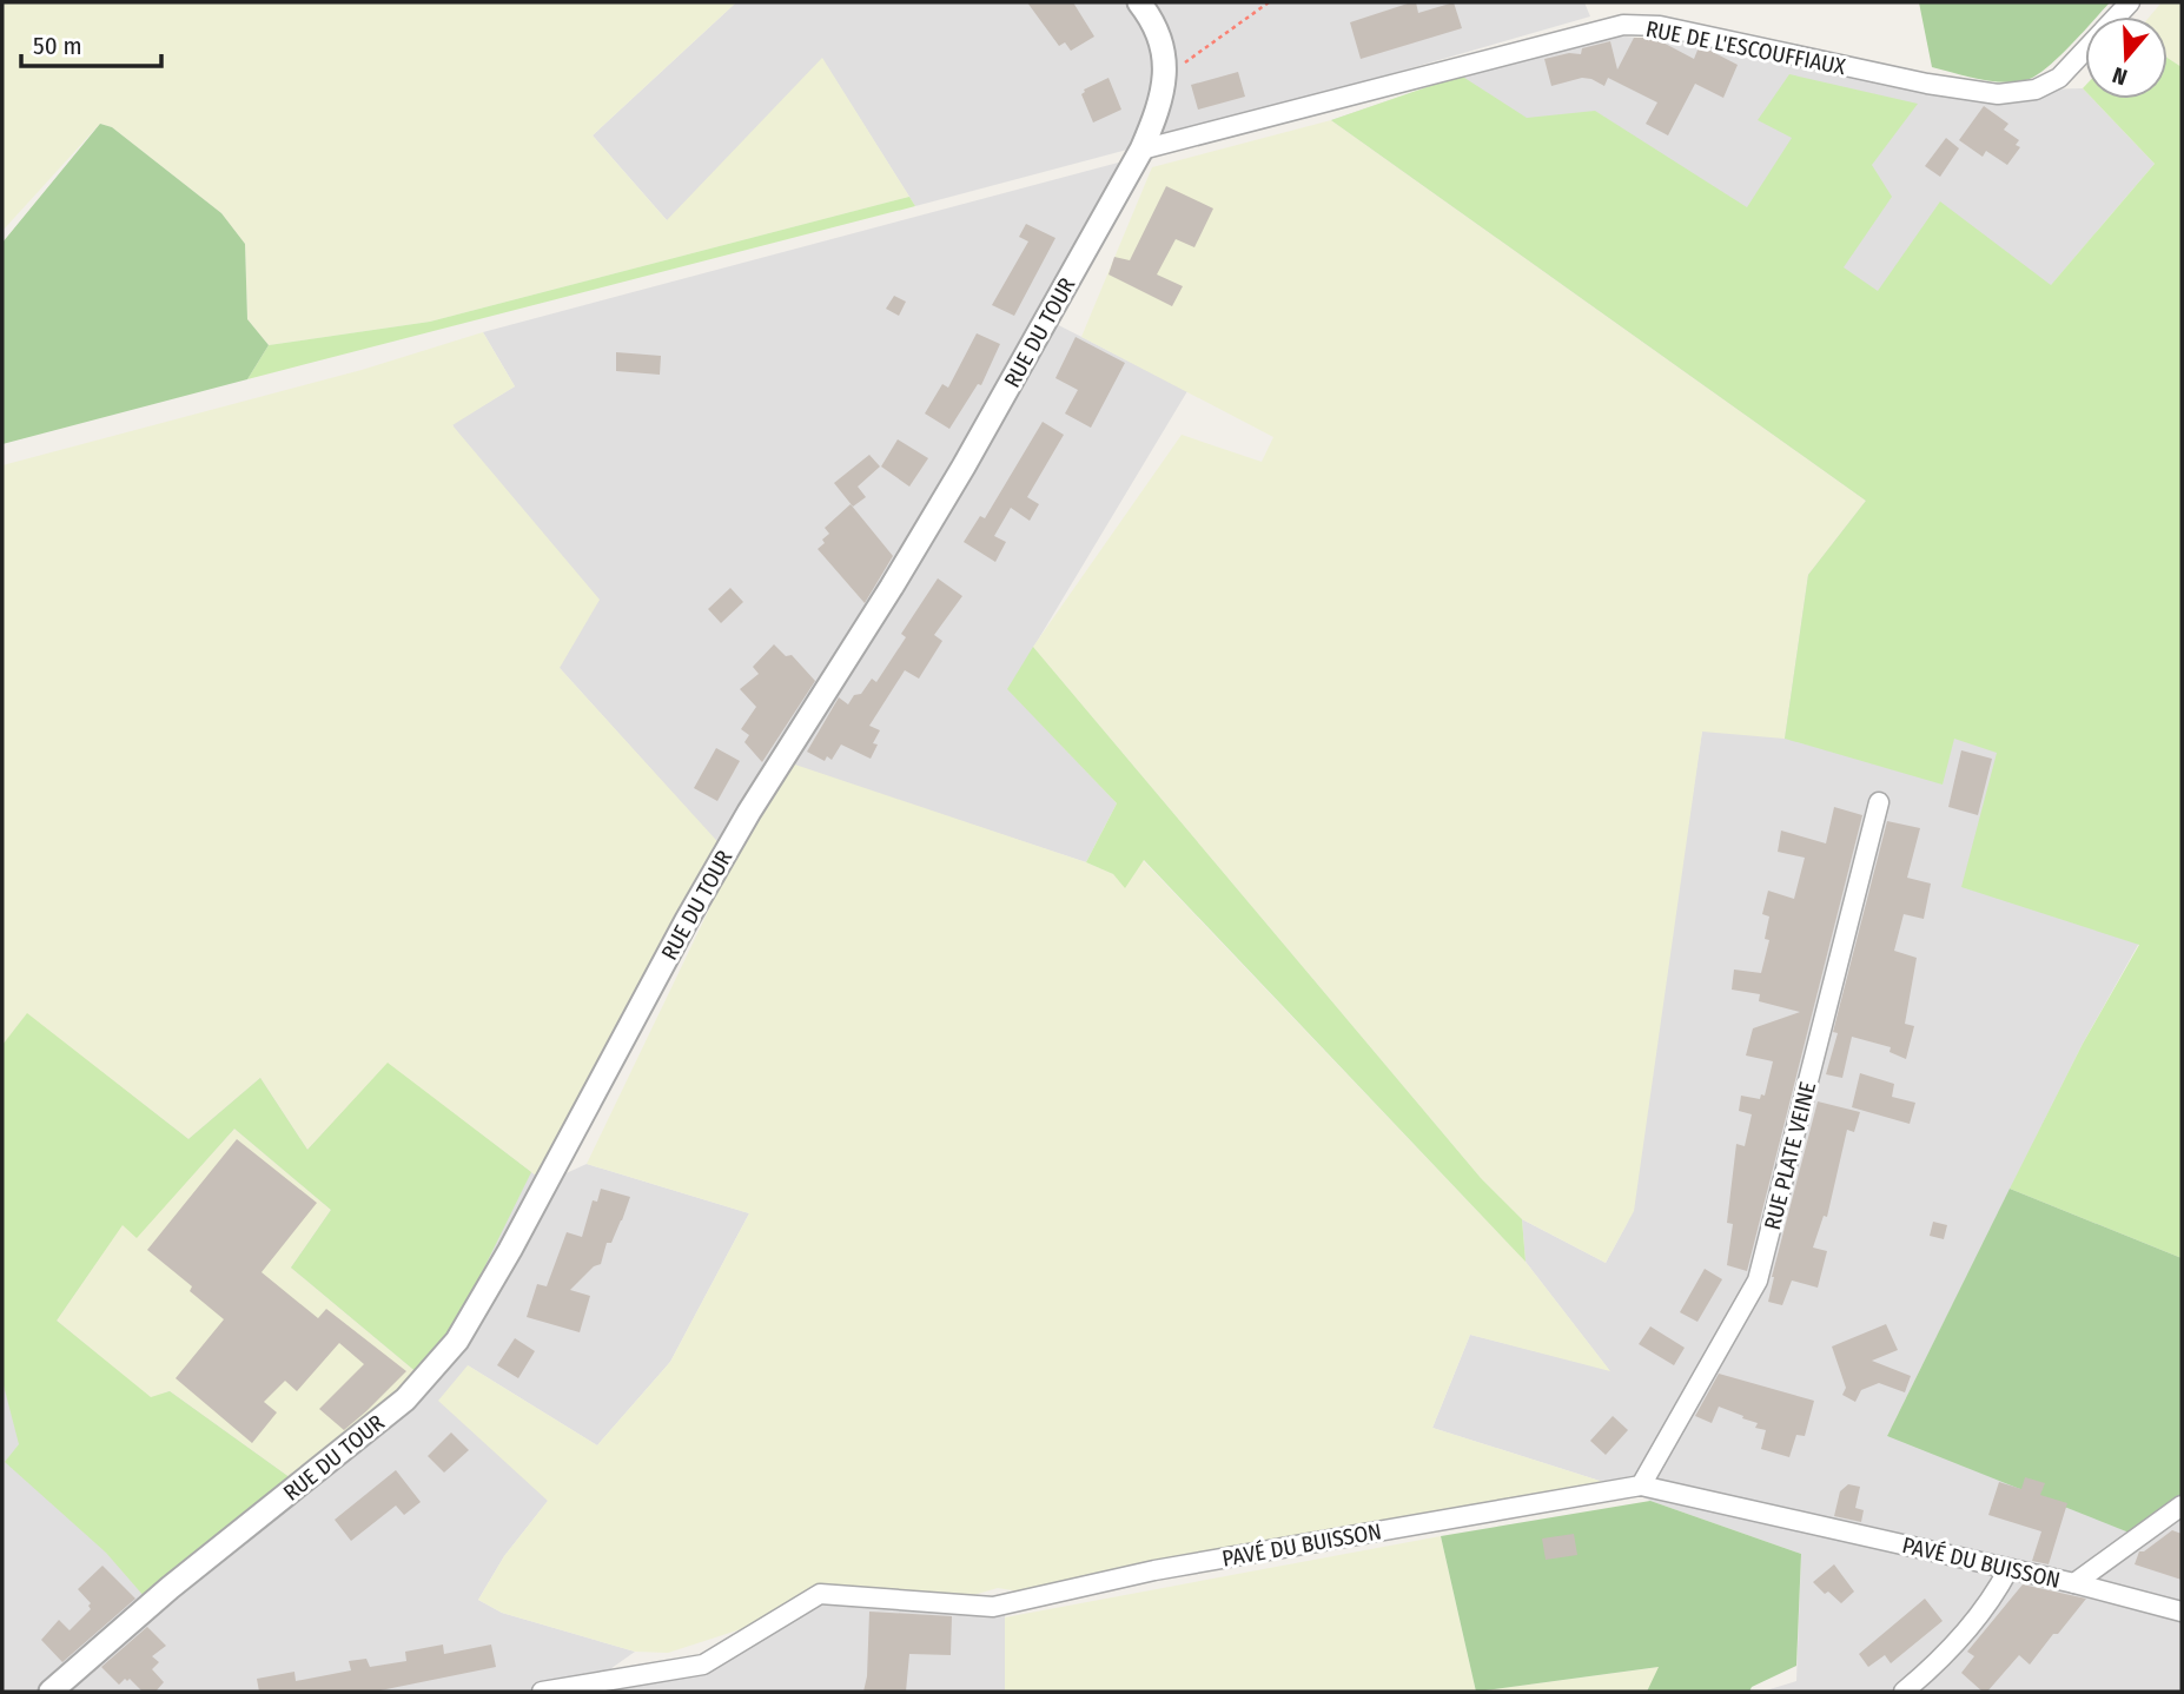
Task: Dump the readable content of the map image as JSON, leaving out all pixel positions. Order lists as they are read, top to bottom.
{
  "streets": {
    "street": [
      "RUE DE L'ESCOUFFIAUX",
      "RUE DU TOUR",
      "RUE PLATE VEINE",
      "PAVÉ DU BUISSON"
    ]
  },
  "crossings": [
    ["RUE DE L'ESCOUFFIAUX", "RUE DU TOUR"],
    ["RUE PLATE VEINE", "PAVÉ DU BUISSON"]
  ],
  "scale_bar": "50 m",
  "north": "bottom"
}
